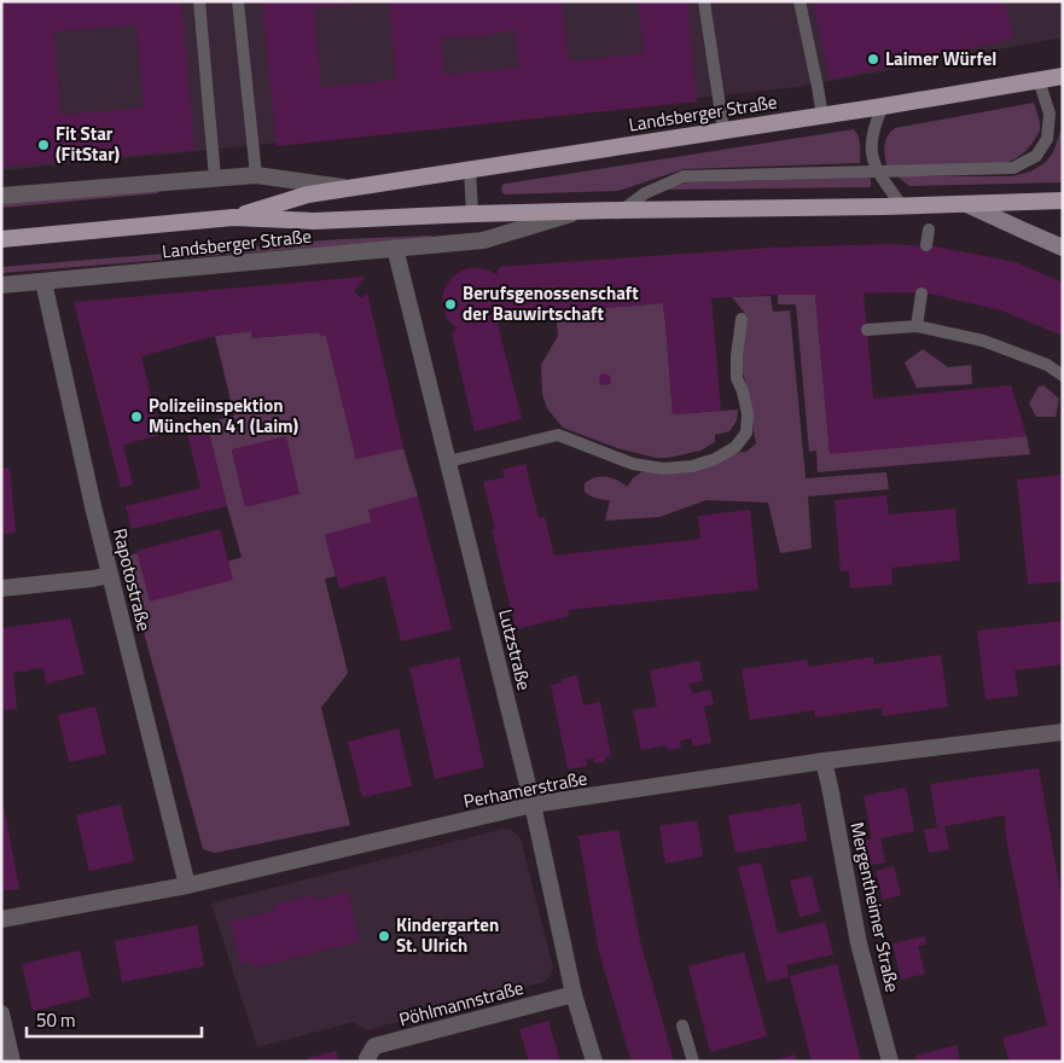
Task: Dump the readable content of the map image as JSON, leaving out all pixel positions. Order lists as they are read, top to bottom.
{
  "streets": {
    "main road": ["Landsberger Straße"],
    "street": [
      "Rapotostraße",
      "Lutzstraße",
      "Perhamerstraße",
      "Mergentheimer Straße",
      "Pöhlmannstraße"
    ]
  },
  "crossings": [
    ["Landsberger Straße", "Rapotostraße"],
    ["Landsberger Straße", "Lutzstraße"],
    ["Rapotostraße", "Perhamerstraße"],
    ["Lutzstraße", "Perhamerstraße"],
    ["Lutzstraße", "Pöhlmannstraße"],
    ["Perhamerstraße", "Mergentheimer Straße"]
  ],
  "places": [
    "Laimer Würfel",
    "Fit Star (FitStar)",
    "Berufsgenossenschaft der Bauwirtschaft",
    "Polizeiinspektion München 41 (Laim)",
    "Kindergarten St. UIrich"
  ],
  "scale_bar": "50 m"
}
